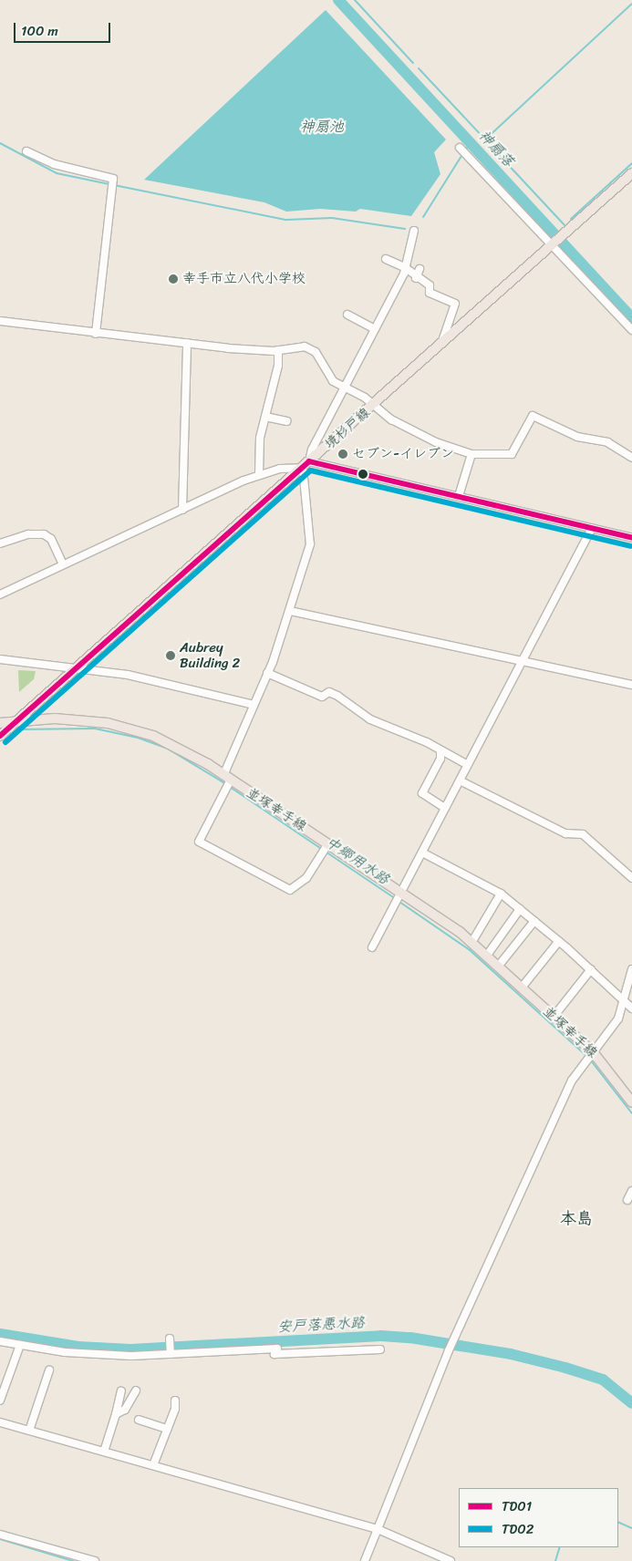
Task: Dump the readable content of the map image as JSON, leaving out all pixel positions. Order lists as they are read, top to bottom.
{
  "streets": {
    "main road": ["境杉戸線", "並塚幸手線"]
  },
  "crossings": [
    ["境杉戸線", "並塚幸手線"]
  ],
  "districts": ["本島"],
  "water": [
    "神扇池",
    "神扇落",
    "中郷用水路",
    "安戸落悪水路"
  ],
  "places": ["幸手市立八代小学校", "セブン-イレブン", "Aubrey Building 2"],
  "lines": ["transit line TD01", "transit line TD02"],
  "legend": ["TD01", "TD02"],
  "scale_bar": "100 m"
}
